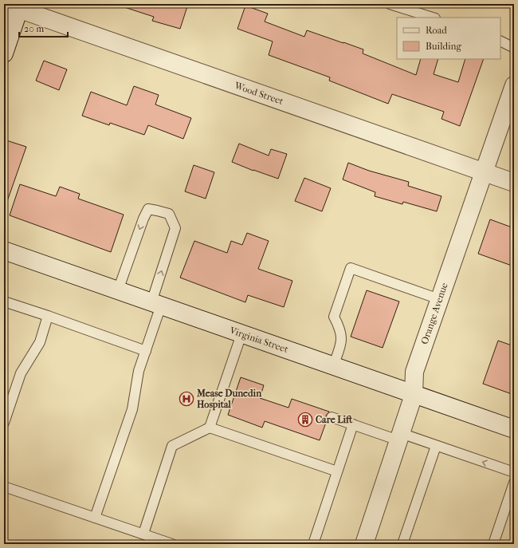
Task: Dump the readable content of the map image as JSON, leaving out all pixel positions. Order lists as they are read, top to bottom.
{
  "streets": {
    "street": ["Wood Street", "Orange Avenue", "Virginia Street"]
  },
  "crossings": [
    ["Wood Street", "Orange Avenue"],
    ["Orange Avenue", "Virginia Street"]
  ],
  "places": {
    "hospital": ["Mease Dunedin Hospital"],
    "building": ["Care Lift"]
  },
  "legend": ["Road", "Building"],
  "scale_bar": "20 m"
}
